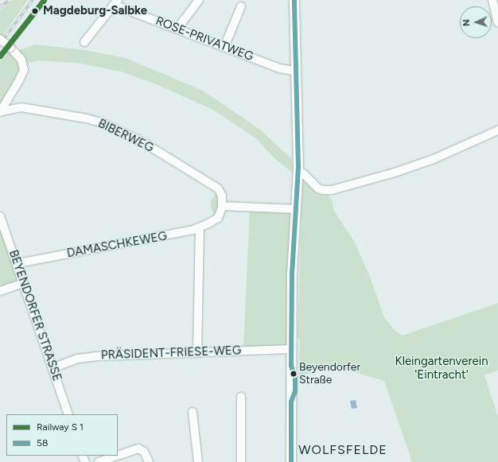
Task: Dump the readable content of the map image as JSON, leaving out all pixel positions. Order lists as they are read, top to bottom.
{
  "streets": {
    "street": [
      "ROSE-PRIVATWEG",
      "BIBERWEG",
      "DAMASCHKEWEG",
      "BEYENDORFER STRASSE",
      "PRÄSIDENT-FRIESE-WEG"
    ]
  },
  "crossings": [
    ["BIBERWEG", "DAMASCHKEWEG"],
    ["DAMASCHKEWEG", "BEYENDORFER STRASSE"],
    ["BEYENDORFER STRASSE", "PRÄSIDENT-FRIESE-WEG"]
  ],
  "districts": ["WOLFSFELDE"],
  "parks": ["Kleingartenverein 'Eintracht'"],
  "places": ["Magdeburg-Salbke", "Beyendorfer Straße"],
  "lines": ["transit line 58"],
  "legend": ["Railway S 1", "58"],
  "north": "left"
}
